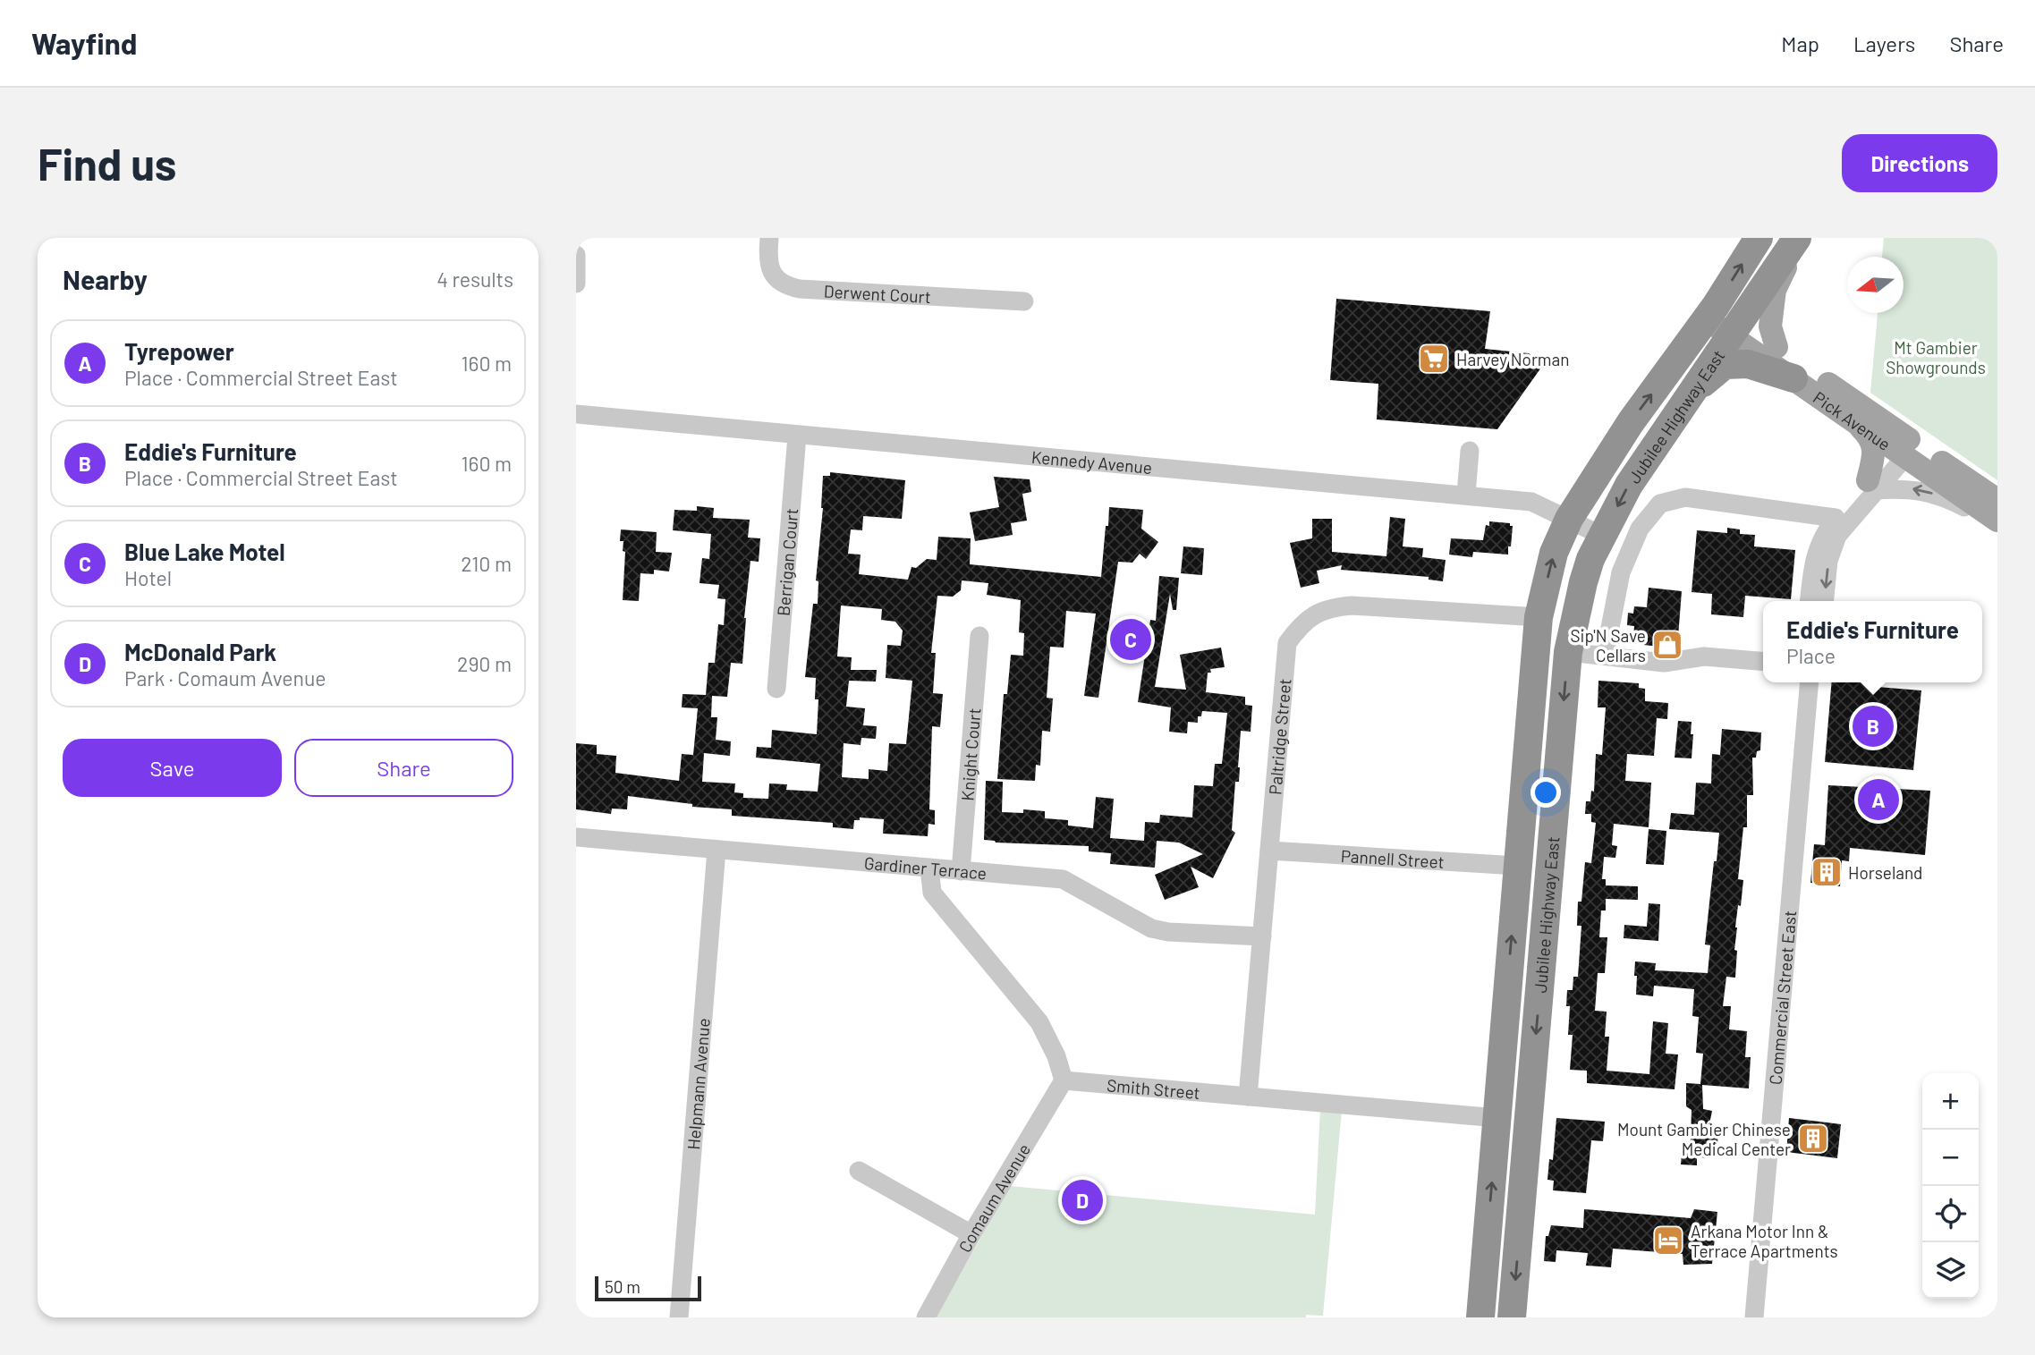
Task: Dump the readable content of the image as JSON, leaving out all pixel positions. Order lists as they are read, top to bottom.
{
  "streets": {
    "highway": ["Jubilee Highway East"],
    "main road": ["Pick Avenue"],
    "street": [
      "Derwent Court",
      "Kennedy Avenue",
      "Berrigan Court",
      "Paltridge Street",
      "Knight Court",
      "Pannell Street",
      "Gardiner Terrace",
      "Commercial Street East",
      "Helpmann Avenue",
      "Smith Street",
      "Comaum Avenue"
    ]
  },
  "crossings": [
    ["Jubilee Highway East", "Pick Avenue"],
    ["Jubilee Highway East", "Kennedy Avenue"],
    ["Jubilee Highway East", "Paltridge Street"],
    ["Jubilee Highway East", "Pannell Street"],
    ["Jubilee Highway East", "Smith Street"],
    ["Kennedy Avenue", "Berrigan Court"],
    ["Paltridge Street", "Pannell Street"],
    ["Paltridge Street", "Gardiner Terrace"],
    ["Paltridge Street", "Smith Street"],
    ["Knight Court", "Gardiner Terrace"],
    ["Gardiner Terrace", "Helpmann Avenue"],
    ["Smith Street", "Comaum Avenue"]
  ],
  "parks": ["Mt Gambier Showgrounds"],
  "places": {
    "supermarket": ["Harvey Norman"],
    "shop": ["Sip'N Save Cellars"],
    "building": ["Horseland", "Mount Gambier Chinese Medical Center"],
    "hotel": ["Arkana Motor Inn & Terrace Apartments"]
  },
  "scale_bar": "50 m",
  "north": "left",
  "page": {
    "header": "Wayfind",
    "nav": ["Map", "Layers", "Share"],
    "buttons": [
      "Directions",
      ["Save", "Share"]
    ],
    "title": "Find us",
    "heading": ["Nearby", "4 results"],
    "list": [
      {
        "mark": "A",
        "name": "Tyrepower",
        "note": "Place · Commercial Street East",
        "value": "160 m"
      },
      {
        "mark": "B",
        "name": "Eddie's Furniture",
        "note": "Place · Commercial Street East",
        "value": "160 m"
      },
      {
        "mark": "C",
        "name": "Blue Lake Motel",
        "note": "Hotel",
        "value": "210 m"
      },
      {
        "mark": "D",
        "name": "McDonald Park",
        "note": "Park · Comaum Avenue",
        "value": "290 m"
      }
    ],
    "popup": ["Eddie's Furniture", "Place"],
    "pins": [
      "C",
      "B",
      "A",
      "D"
    ],
    "map_buttons": ["+", "−"],
    "scale": "50 m"
  }
}
